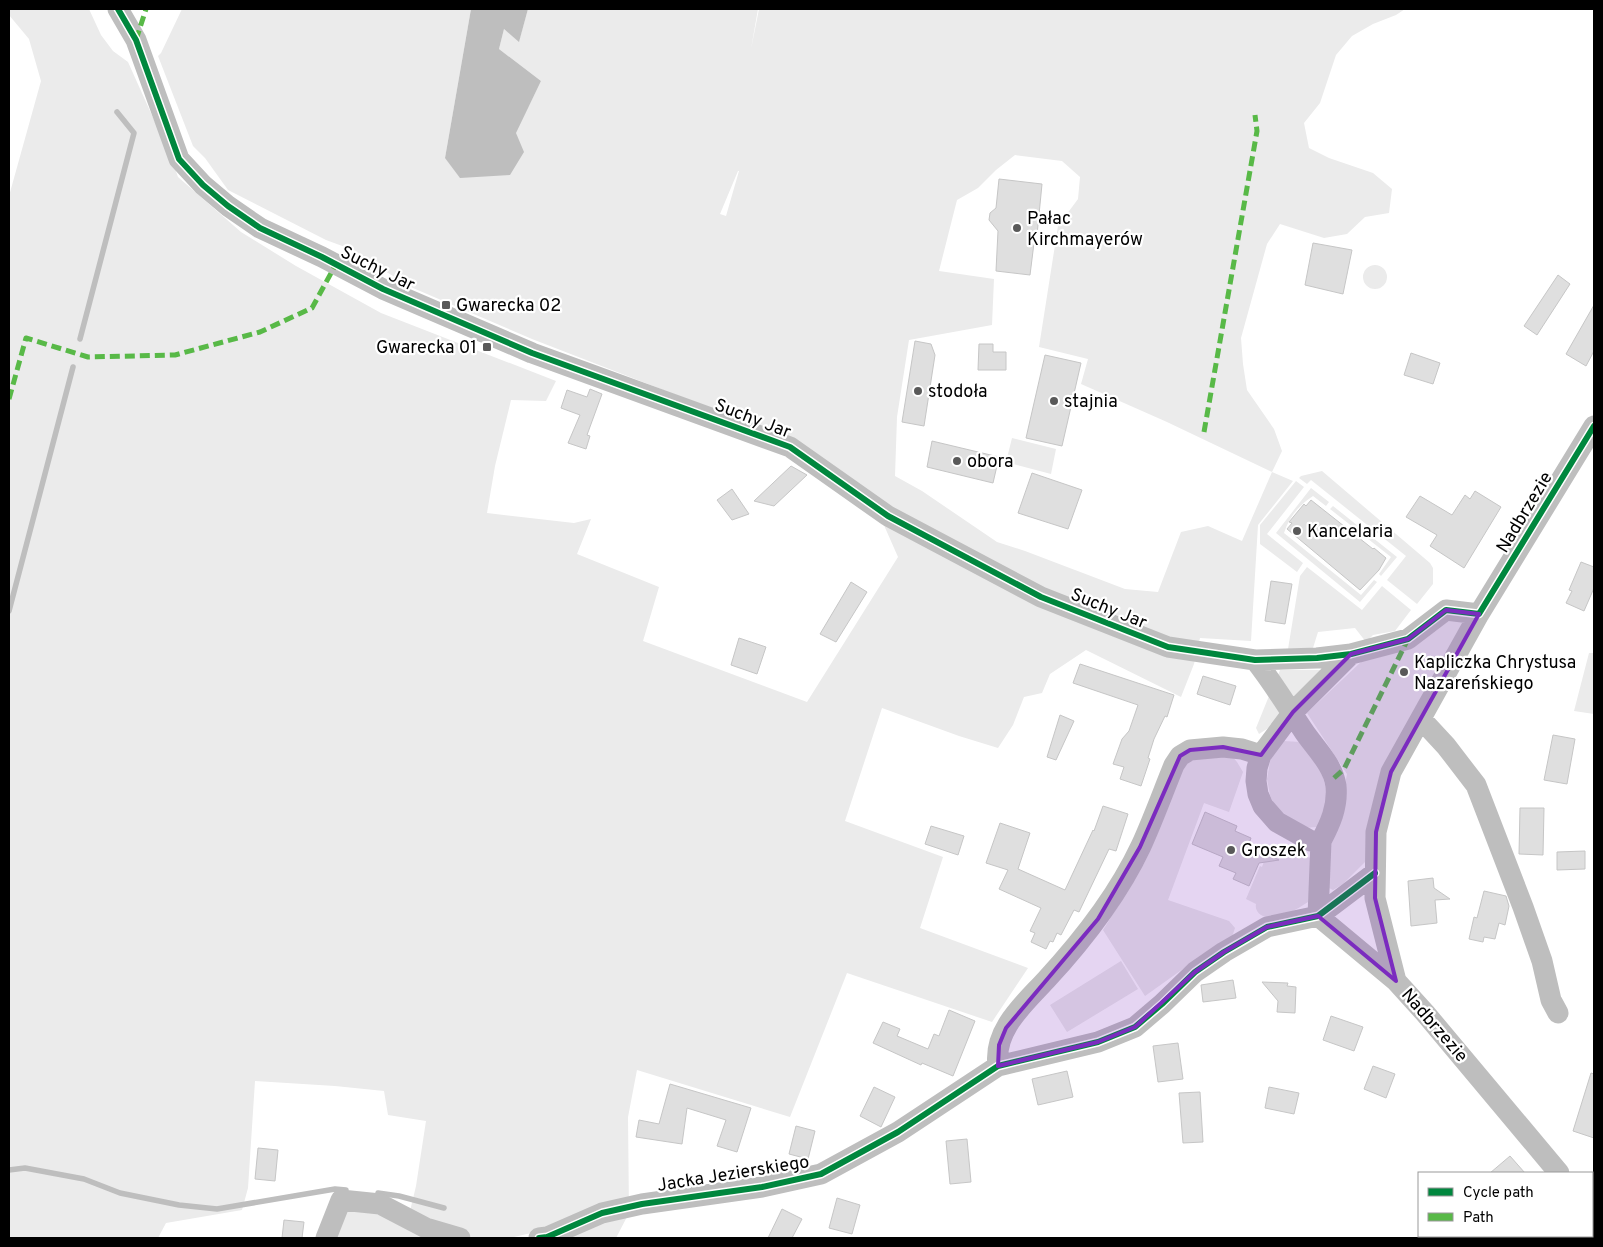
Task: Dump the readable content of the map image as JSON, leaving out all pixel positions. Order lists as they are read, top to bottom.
{
  "streets": {
    "street": ["Suchy Jar", "Nadbrzezie", "Jacka Jezierskiego"]
  },
  "crossings": [
    ["Suchy Jar", "Nadbrzezie"]
  ],
  "places": {
    "other": [
      "Pałac Kirchmayerów",
      "stodoła",
      "stajnia",
      "obora",
      "Kancelaria",
      "Kapliczka Chrystusa Nazareńskiego",
      "Groszek"
    ],
    "transit": ["Gwarecka 02", "Gwarecka 01"]
  },
  "legend": ["Cycle path", "Path"]
}
